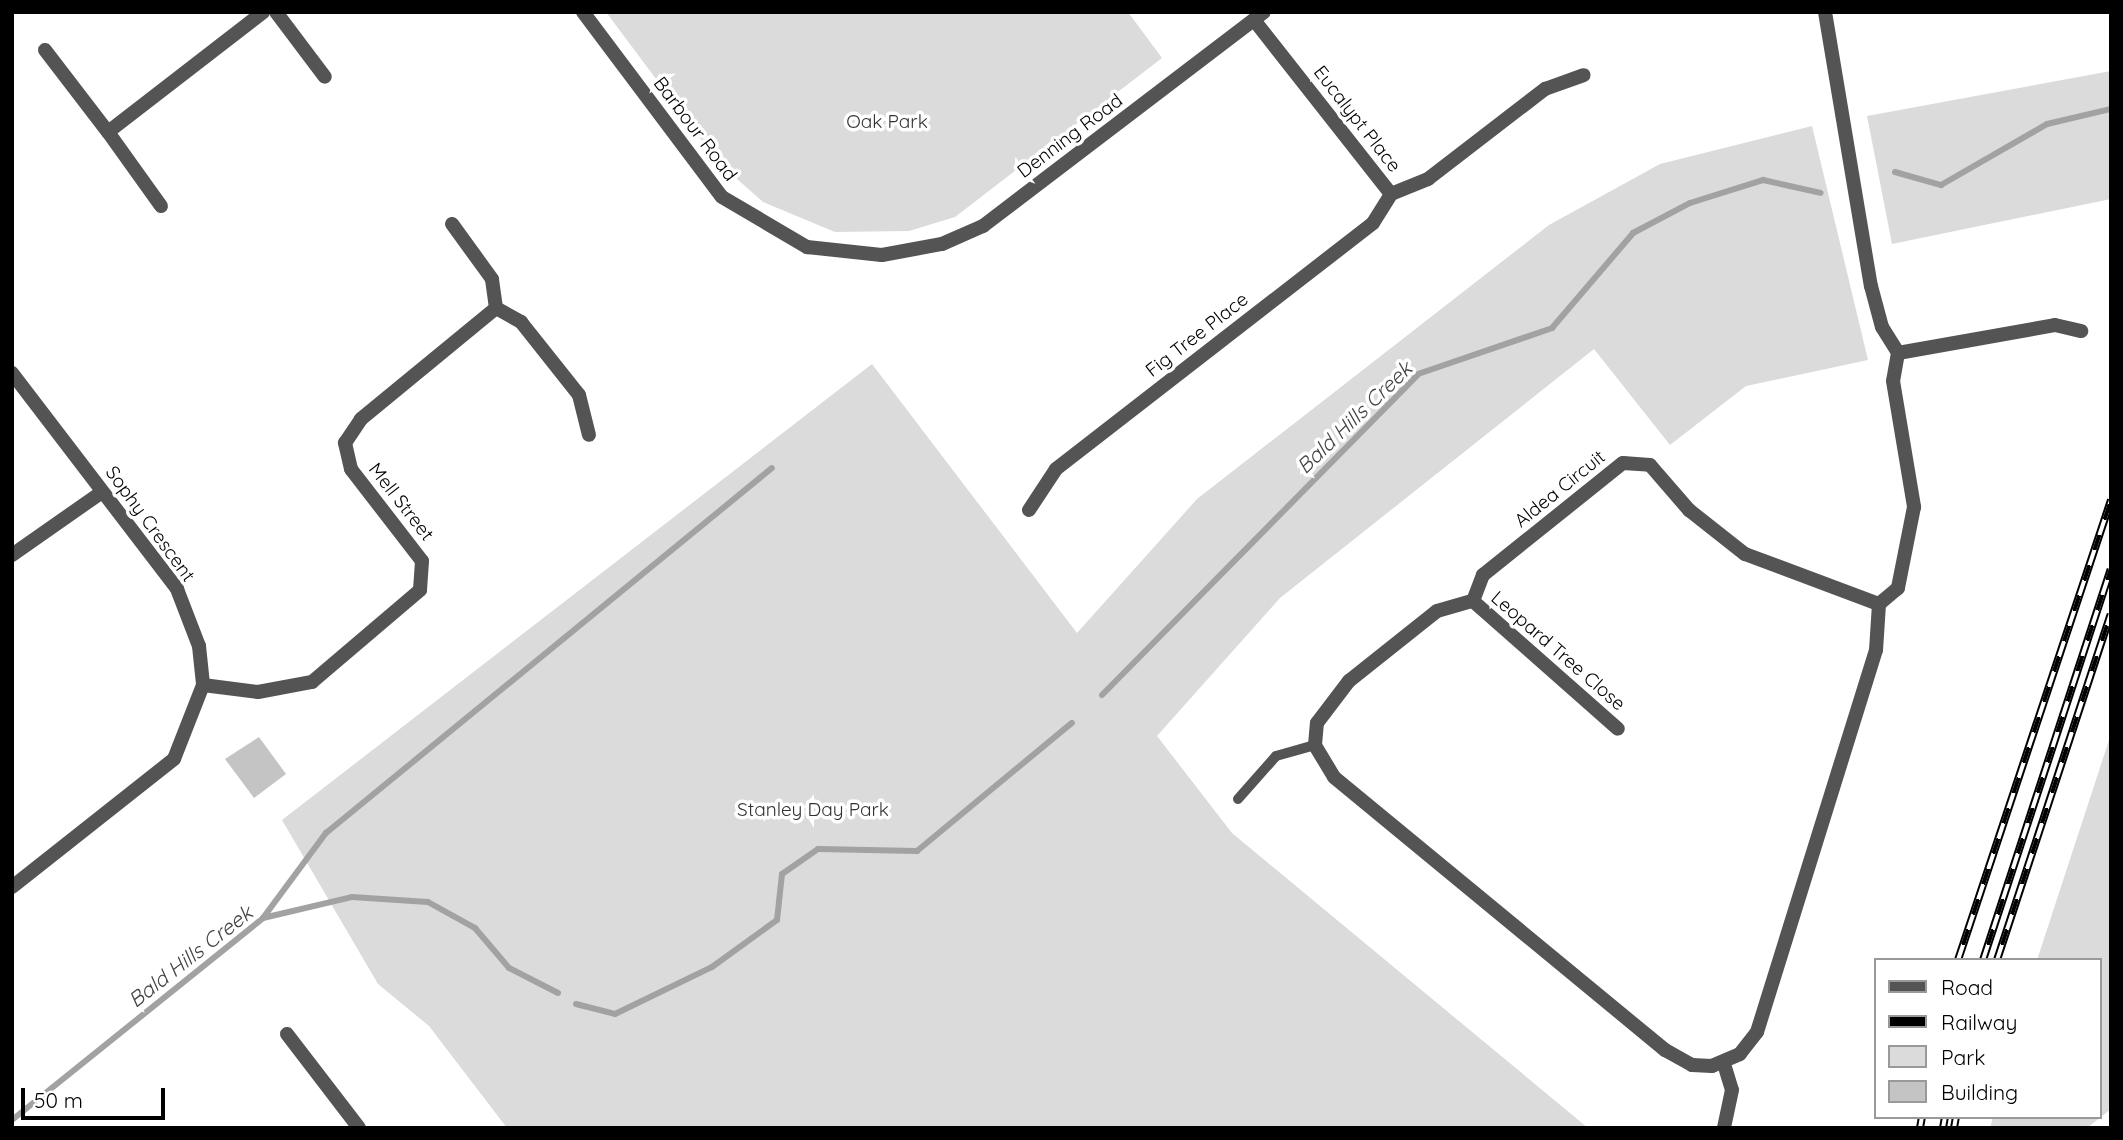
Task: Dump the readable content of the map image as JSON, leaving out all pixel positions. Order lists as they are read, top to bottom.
{
  "streets": {
    "street": [
      "Eucalypt Place",
      "Barbour Road",
      "Denning Road",
      "Fig Tree Place",
      "Aldea Circuit",
      "Mell Street",
      "Sophy Crescent",
      "Leopard Tree Close"
    ]
  },
  "crossings": [
    ["Eucalypt Place", "Denning Road"],
    ["Eucalypt Place", "Fig Tree Place"],
    ["Barbour Road", "Denning Road"],
    ["Aldea Circuit", "Leopard Tree Close"],
    ["Mell Street", "Sophy Crescent"]
  ],
  "water": ["Bald Hills Creek"],
  "parks": ["Oak Park", "Stanley Day Park"],
  "legend": [
    "Road",
    "Railway",
    "Park",
    "Building"
  ],
  "scale_bar": "50 m"
}
